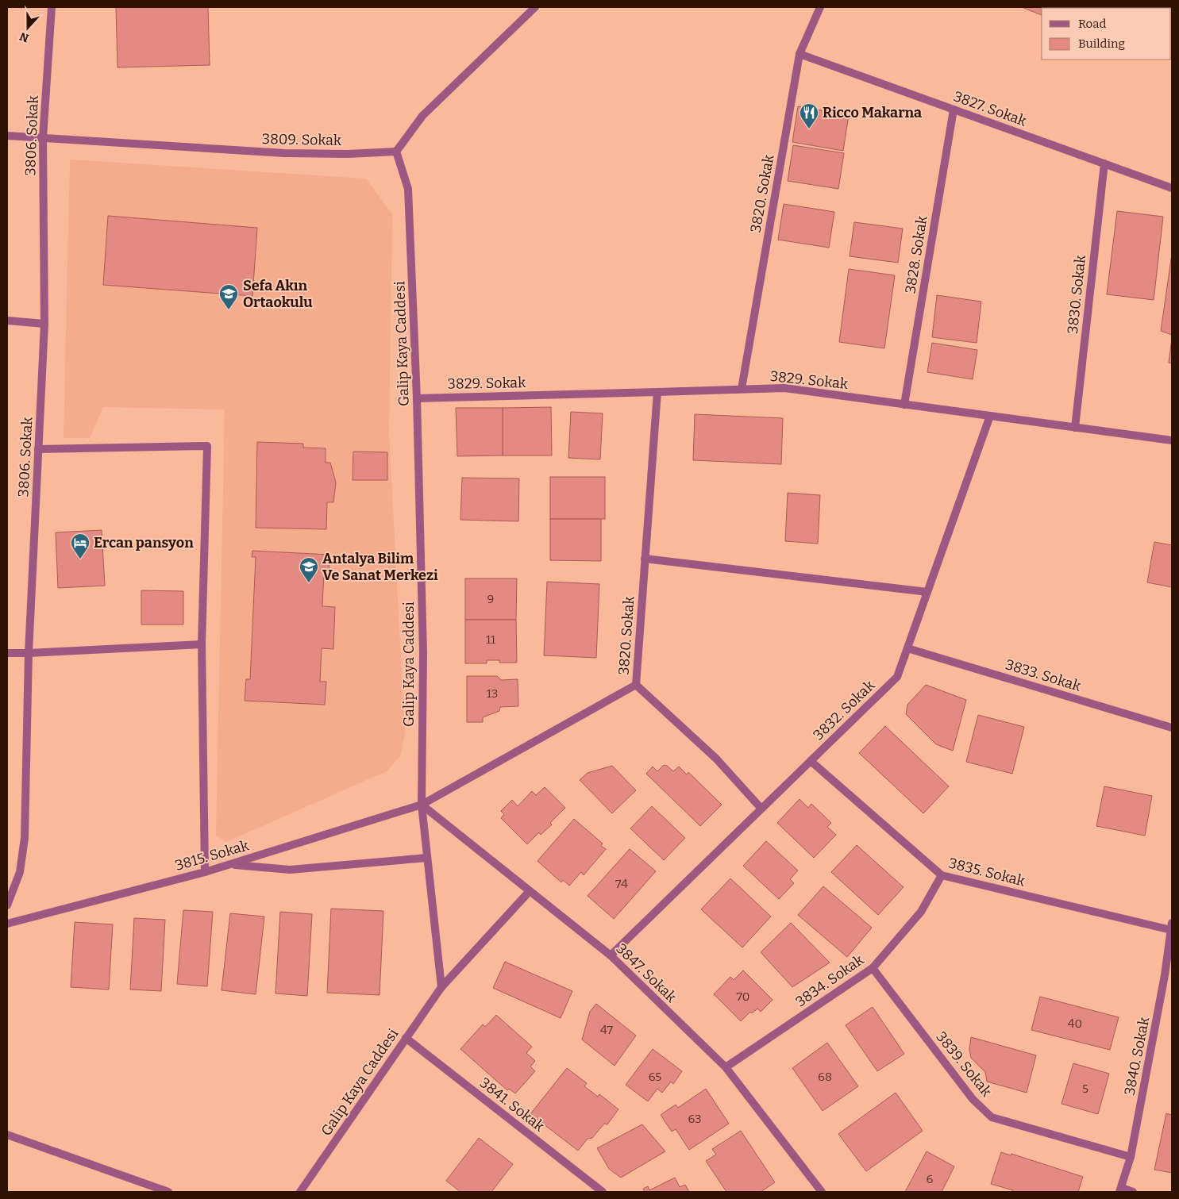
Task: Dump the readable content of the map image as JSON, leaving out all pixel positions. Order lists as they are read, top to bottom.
{
  "streets": {
    "street": [
      "3827. Sokak",
      "3806. Sokak",
      "3809. Sokak",
      "3820. Sokak",
      "3828. Sokak",
      "3830. Sokak",
      "Galip Kaya Caddesi",
      "3829. Sokak",
      "3833. Sokak",
      "3832. Sokak",
      "3815. Sokak",
      "3835. Sokak",
      "3847. Sokak",
      "3834. Sokak",
      "3840. Sokak",
      "3839. Sokak",
      "3841. Sokak"
    ]
  },
  "crossings": [
    ["3827. Sokak", "3820. Sokak"],
    ["3827. Sokak", "3828. Sokak"],
    ["3827. Sokak", "3830. Sokak"],
    ["3806. Sokak", "3809. Sokak"],
    ["3809. Sokak", "Galip Kaya Caddesi"],
    ["3820. Sokak", "Galip Kaya Caddesi"],
    ["3820. Sokak", "3829. Sokak"],
    ["3820. Sokak", "3815. Sokak"],
    ["3820. Sokak", "3847. Sokak"],
    ["3828. Sokak", "3829. Sokak"],
    ["3830. Sokak", "3829. Sokak"],
    ["Galip Kaya Caddesi", "3829. Sokak"],
    ["Galip Kaya Caddesi", "3815. Sokak"],
    ["Galip Kaya Caddesi", "3847. Sokak"],
    ["Galip Kaya Caddesi", "3841. Sokak"],
    ["3829. Sokak", "3832. Sokak"],
    ["3833. Sokak", "3832. Sokak"],
    ["3832. Sokak", "3835. Sokak"],
    ["3832. Sokak", "3847. Sokak"],
    ["3815. Sokak", "3847. Sokak"],
    ["3835. Sokak", "3834. Sokak"],
    ["3835. Sokak", "3840. Sokak"],
    ["3847. Sokak", "3834. Sokak"],
    ["3834. Sokak", "3839. Sokak"],
    ["3840. Sokak", "3839. Sokak"]
  ],
  "places": {
    "restaurant": ["Ricco Makarna"],
    "school or university": ["Sefa Akın Ortaokulu", "Antalya Bilim Ve Sanat Merkezi"],
    "hotel": ["Ercan pansyon"]
  },
  "house_numbers": [
    "9",
    "11",
    "13",
    "74",
    "70",
    "40",
    "47",
    "65",
    "68",
    "5",
    "63",
    "6"
  ],
  "legend": ["Road", "Building"],
  "north": "bottom"
}
